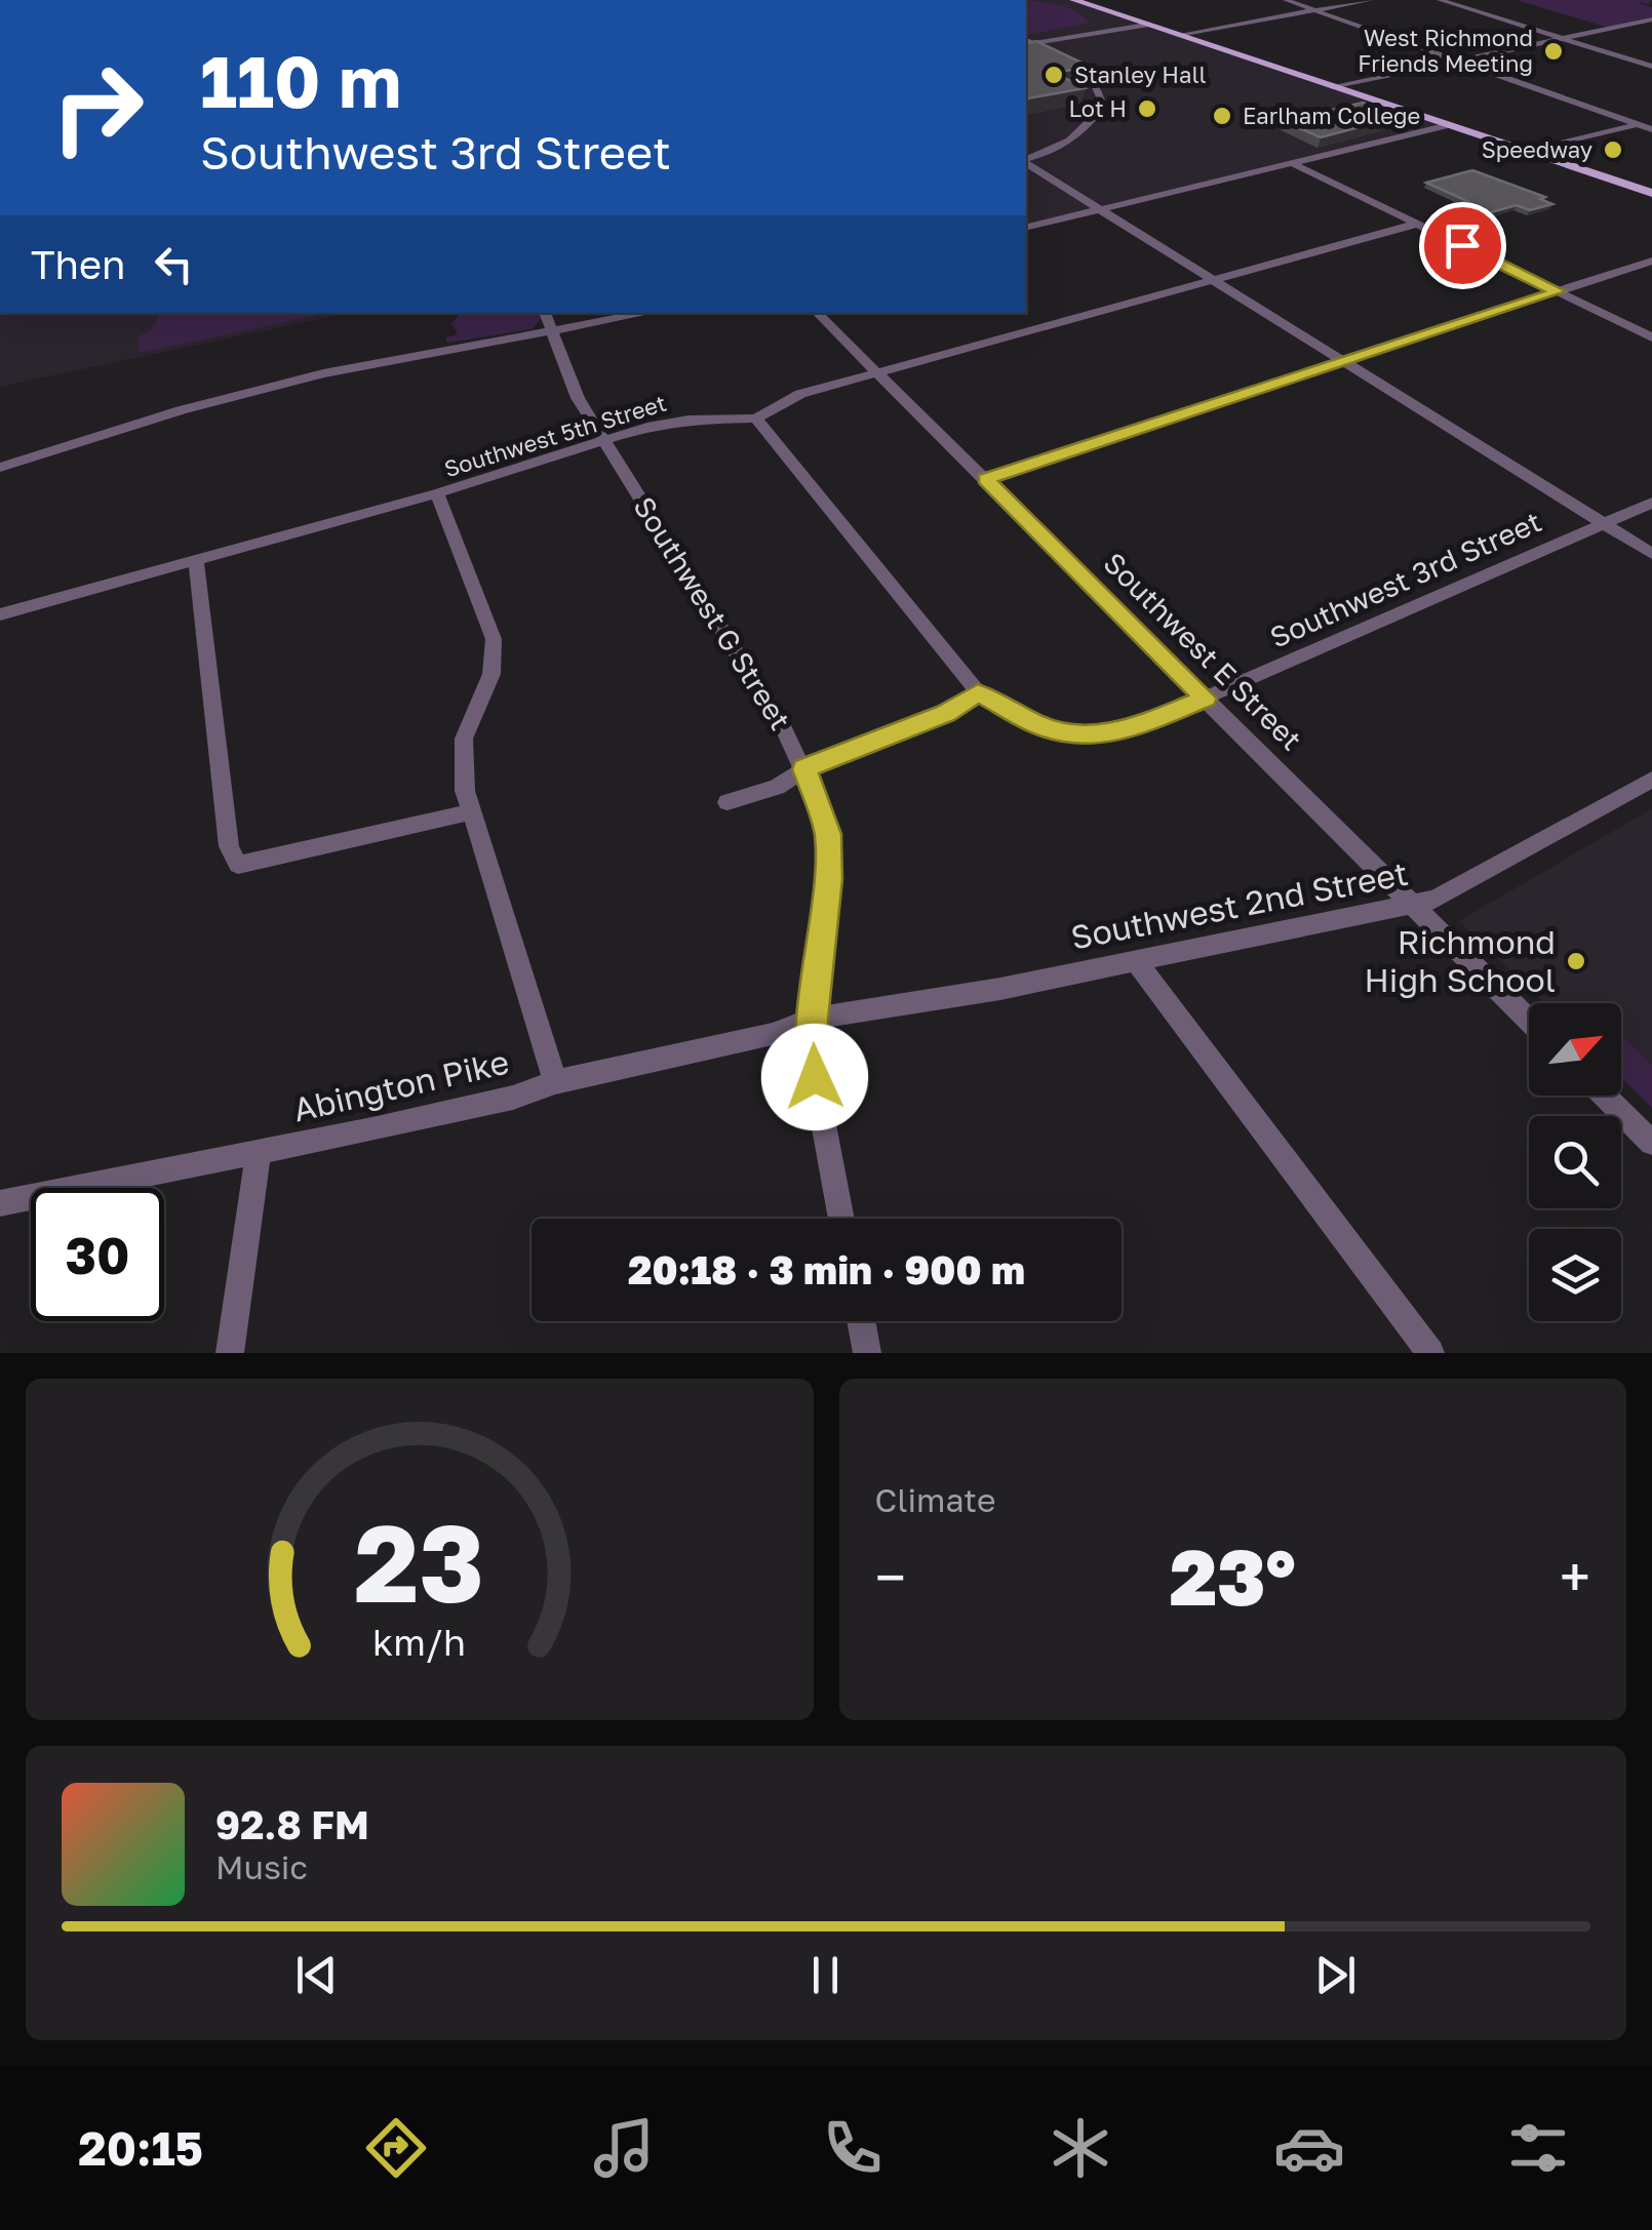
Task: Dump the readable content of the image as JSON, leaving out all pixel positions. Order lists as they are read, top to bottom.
{
  "streets": {
    "street": [
      "Southwest 5th Street",
      "Southwest 3rd Street",
      "Southwest G Street",
      "Southwest E Street",
      "Southwest 2nd Street",
      "Abington Pike"
    ]
  },
  "crossings": [
    ["Southwest 5th Street", "Southwest G Street"],
    ["Southwest 5th Street", "Southwest E Street"],
    ["Southwest 3rd Street", "Southwest E Street"],
    ["Southwest G Street", "Southwest 2nd Street"],
    ["Southwest G Street", "Abington Pike"],
    ["Southwest E Street", "Southwest 2nd Street"],
    ["Southwest 2nd Street", "Abington Pike"]
  ],
  "places": [
    "West Richmond Friends Meeting",
    "Stanley Hall",
    "Lot H",
    "Earlham College",
    "Speedway",
    "Richmond High School"
  ],
  "north": "top right",
  "page": {
    "turn": ["110 m", "Southwest 3rd Street"],
    "then": "Then",
    "limit": "30",
    "trip": "20:18 · 3 min · 900 m",
    "tile": "Climate",
    "heat": ["−", "23°", "+"],
    "song": ["92.8 FM", "Music"],
    "tabs": "20:15",
    "gauge": ["23", "km/h"]
  }
}
